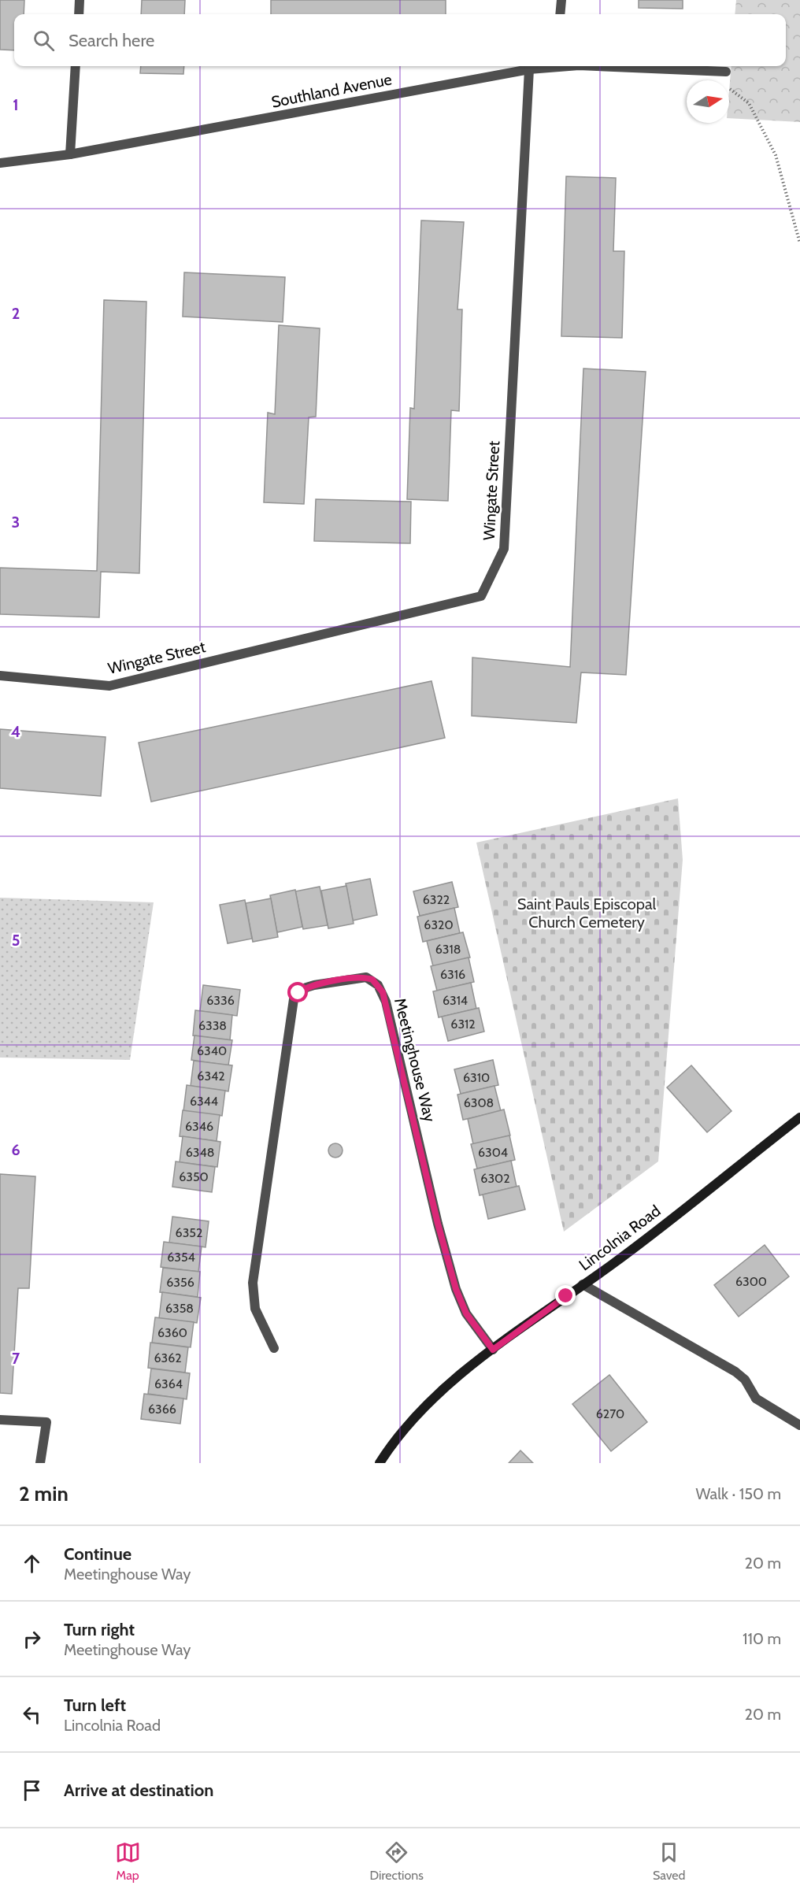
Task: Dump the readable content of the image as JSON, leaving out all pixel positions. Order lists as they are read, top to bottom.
{
  "streets": {
    "main road": ["Lincolnia Road"],
    "street": ["Southland Avenue", "Wingate Street", "Meetinghouse Way"]
  },
  "crossings": [
    ["Southland Avenue", "Wingate Street"],
    ["Meetinghouse Way", "Lincolnia Road"]
  ],
  "parks": ["Saint Pauls Episcopal Church Cemetery"],
  "house_numbers": [
    "6322",
    "6320",
    "6318",
    "6316",
    "6336",
    "6314",
    "6312",
    "6338",
    "6340",
    "6342",
    "6310",
    "6344",
    "6308",
    "6346",
    "6348",
    "6304",
    "6350",
    "6302",
    "6352",
    "6354",
    "6300",
    "6356",
    "6358",
    "6360",
    "6362",
    "6364",
    "6366",
    "6270"
  ],
  "north": "right",
  "page": {
    "search": "Search here",
    "heading": ["2 min", "Walk · 150 m"],
    "list": [
      ["Continue", "Meetinghouse Way", "20 m"],
      ["Turn right", "Meetinghouse Way", "110 m"],
      ["Turn left", "Lincolnia Road", "20 m"],
      "Arrive at destination"
    ],
    "nav": ["Map", "Directions", "Saved"]
  },
  "grid": {
    "rows": [
      "1",
      "2",
      "3",
      "4",
      "5",
      "6",
      "7"
    ]
  }
}
